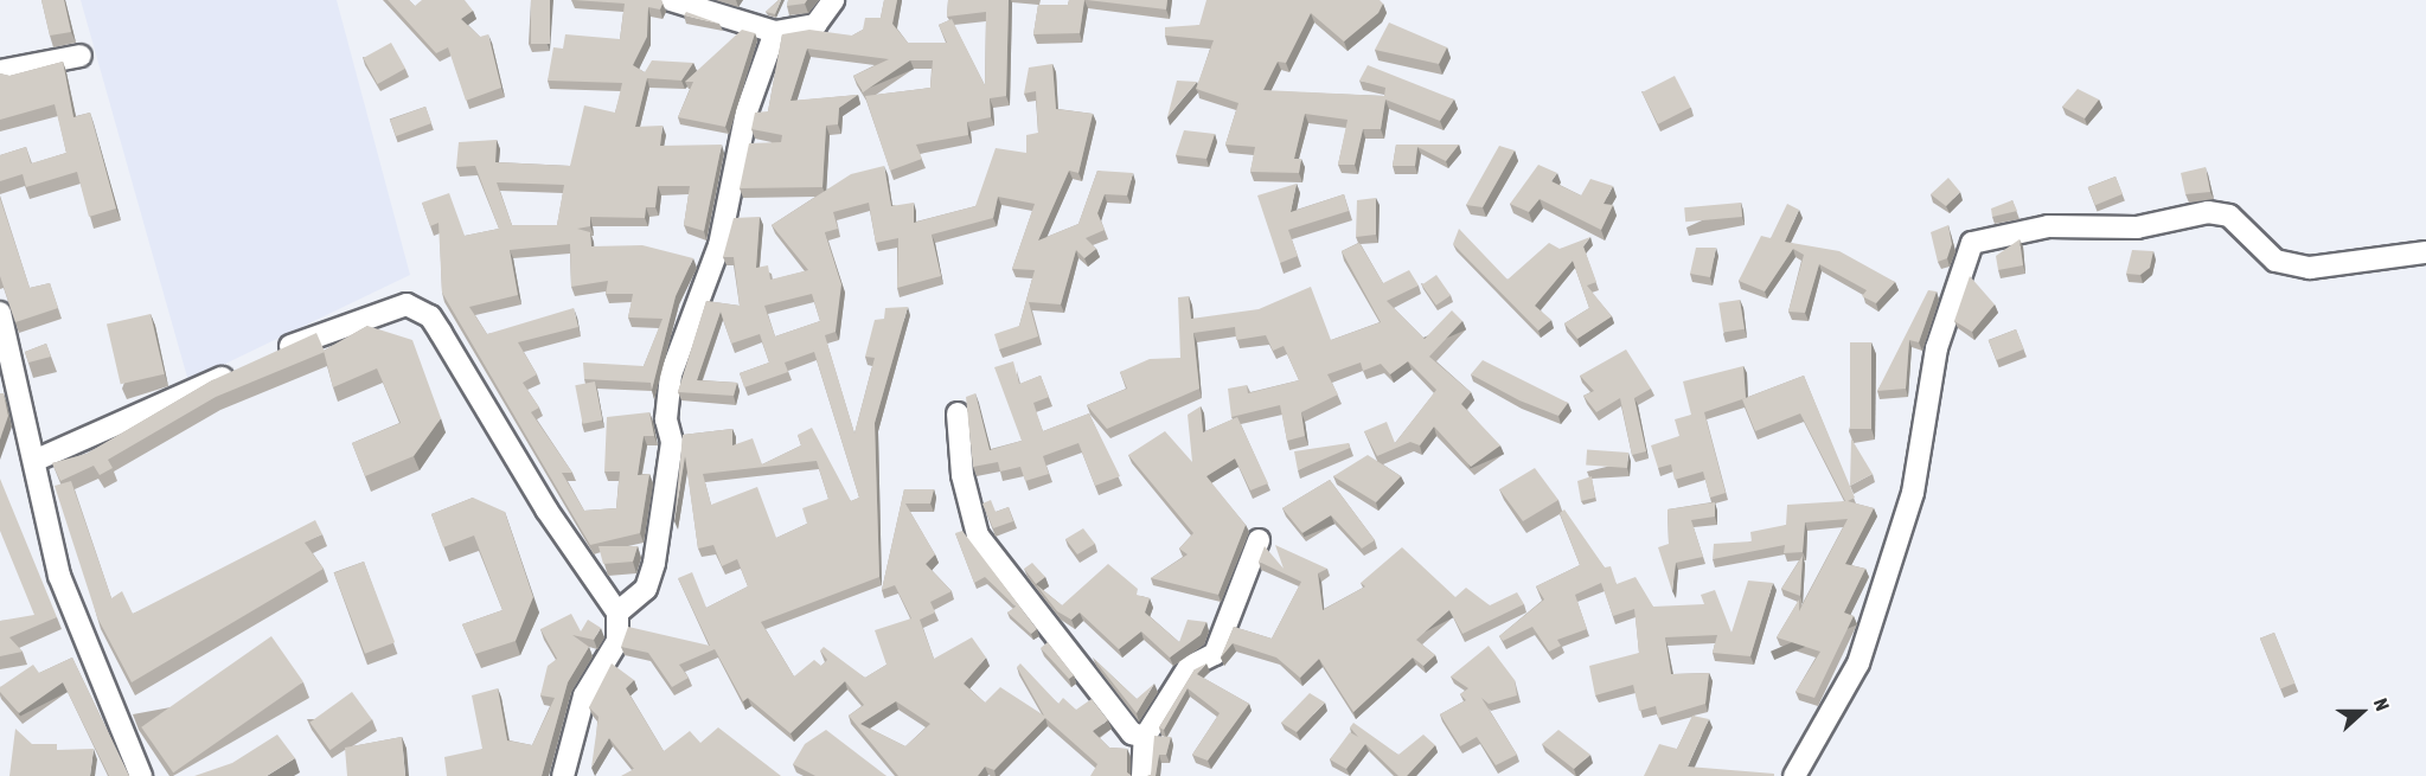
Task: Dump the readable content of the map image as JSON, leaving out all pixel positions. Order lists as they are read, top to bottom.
{
  "north": "right"
}
